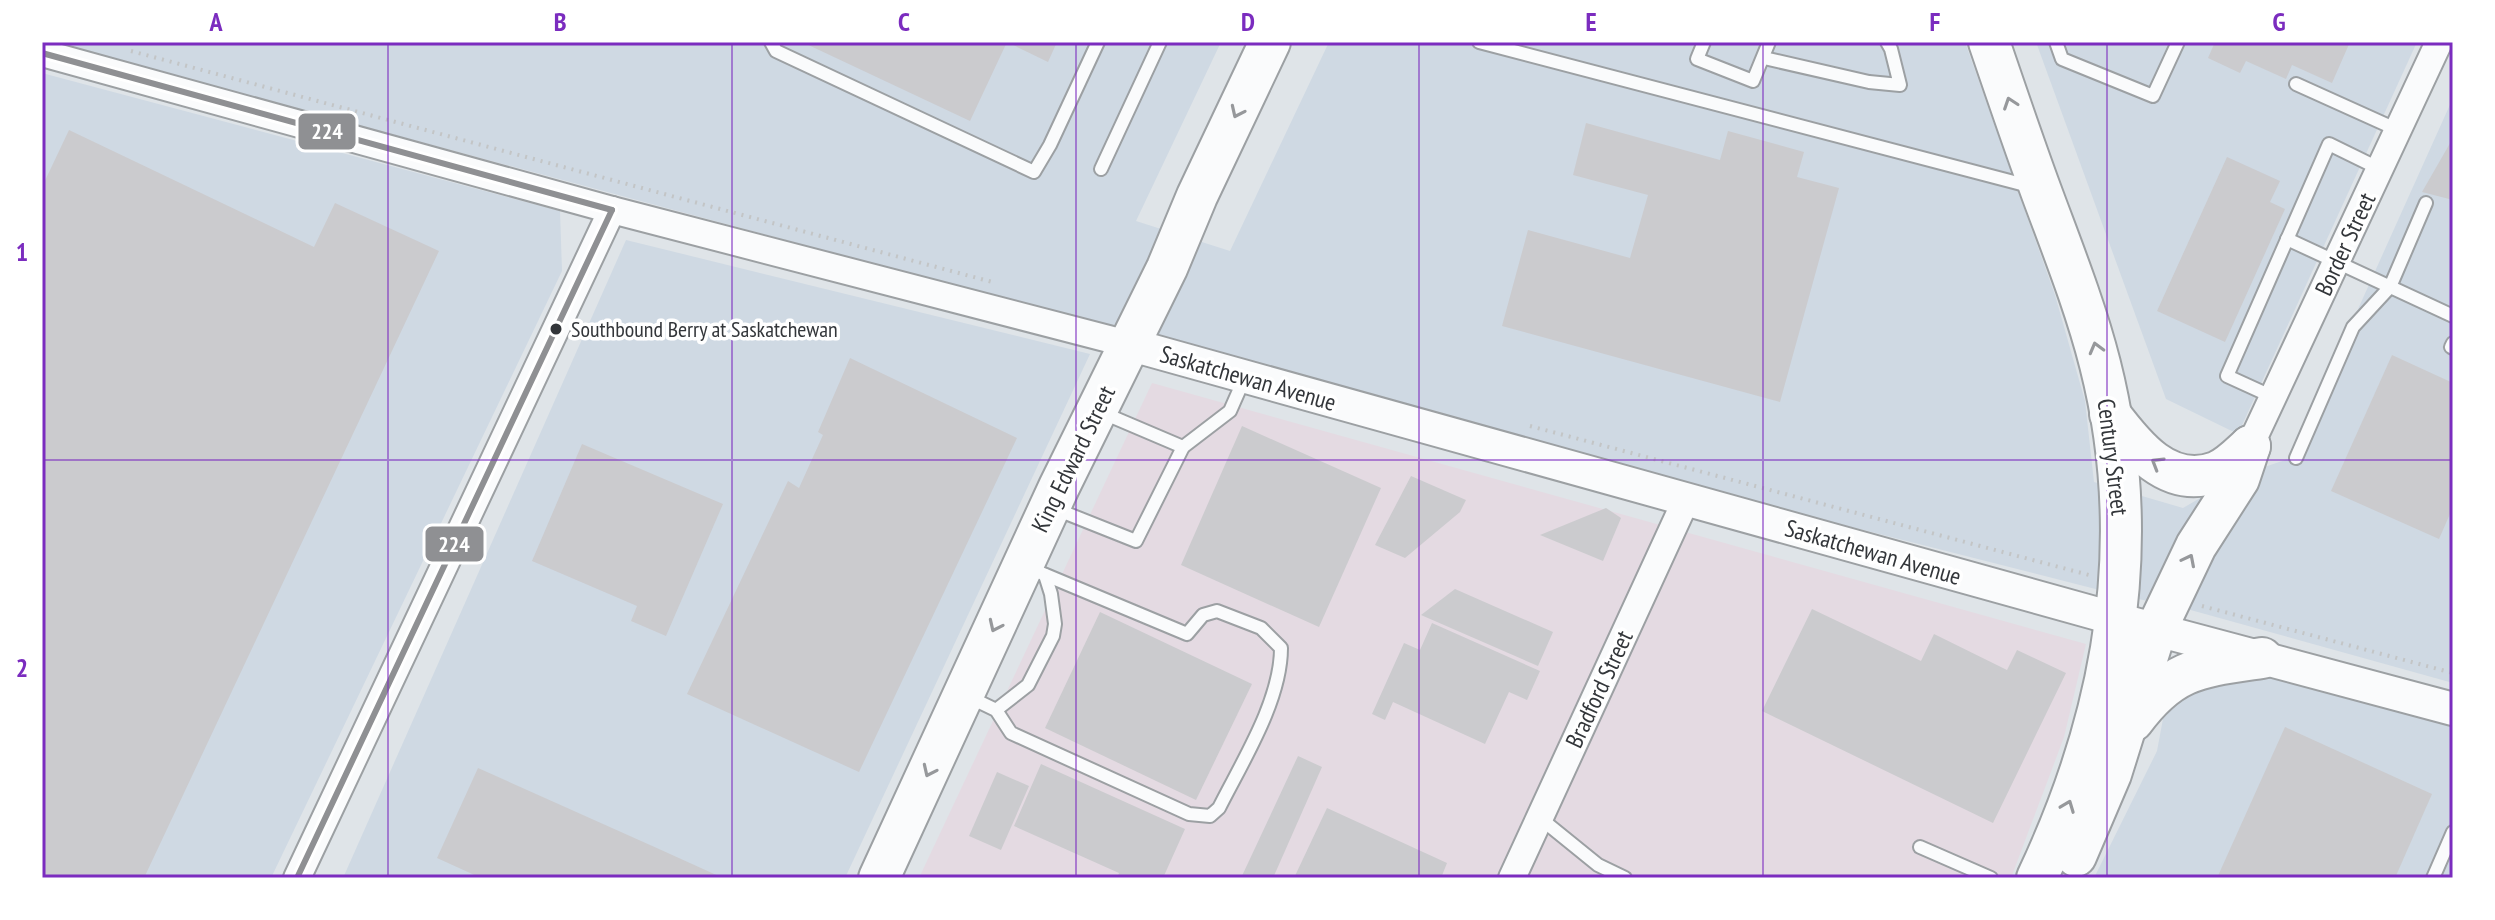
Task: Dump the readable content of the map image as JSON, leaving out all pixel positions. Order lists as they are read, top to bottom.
{
  "streets": {
    "main road": ["Century Street", "King Edward Street"],
    "street": ["Border Street", "Saskatchewan Avenue", "Bradford Street"]
  },
  "crossings": [
    ["Saskatchewan Avenue", "Century Street"],
    ["Saskatchewan Avenue", "King Edward Street"],
    ["Saskatchewan Avenue", "Bradford Street"]
  ],
  "one_way": ["King Edward Street"],
  "places": ["Southbound Berry at Saskatchewan"],
  "lines": ["transit line 224"],
  "grid": {
    "columns": [
      "A",
      "B",
      "C",
      "D",
      "E",
      "F",
      "G"
    ],
    "rows": ["1", "2"]
  }
}
